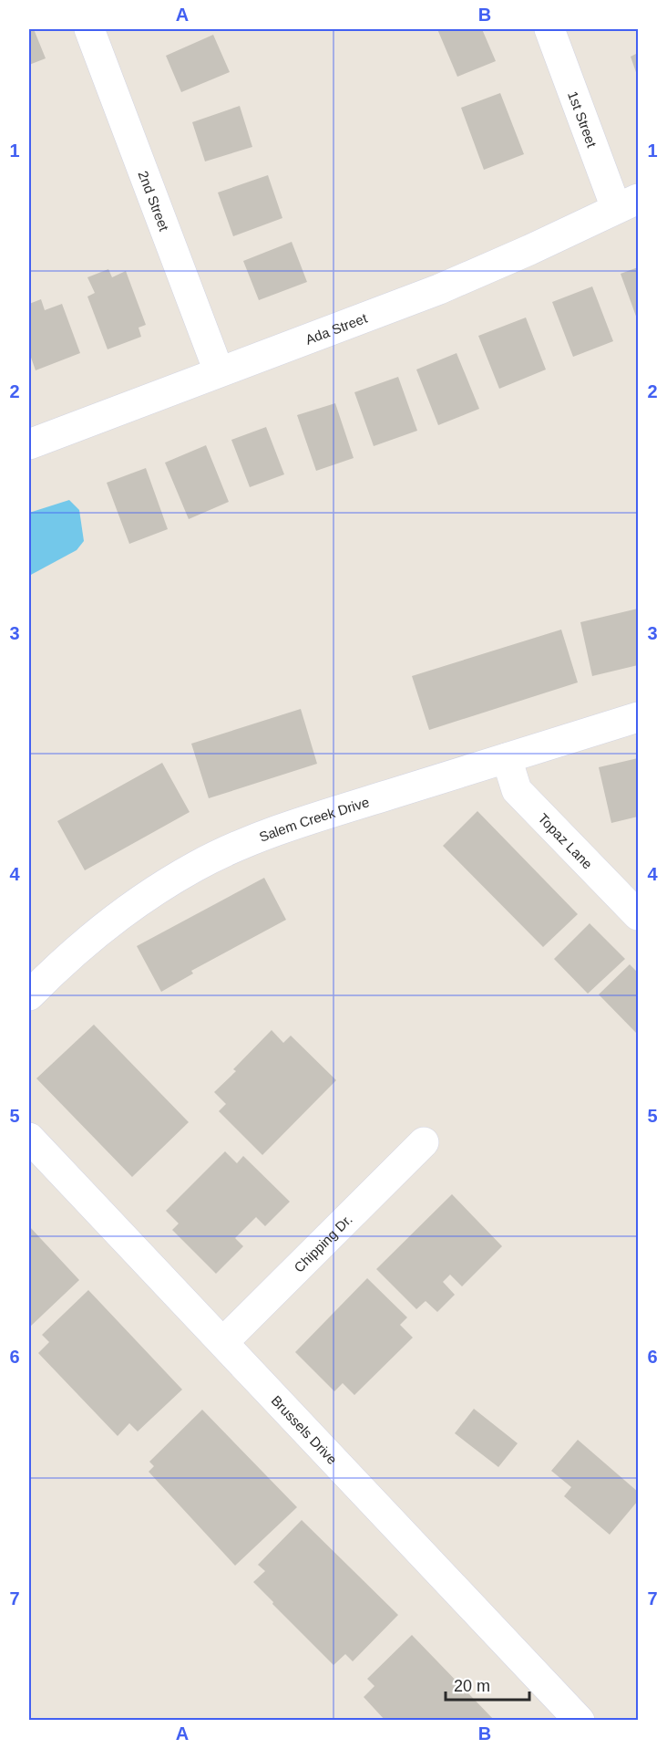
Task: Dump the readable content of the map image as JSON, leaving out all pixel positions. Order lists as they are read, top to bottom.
{
  "streets": {
    "street": [
      "1st Street",
      "2nd Street",
      "Ada Street",
      "Salem Creek Drive",
      "Topaz Lane",
      "Chipping Dr.",
      "Brussels Drive"
    ]
  },
  "crossings": [
    ["1st Street", "Ada Street"],
    ["2nd Street", "Ada Street"],
    ["Salem Creek Drive", "Topaz Lane"],
    ["Chipping Dr.", "Brussels Drive"]
  ],
  "scale_bar": "20 m",
  "grid": {
    "columns": ["A", "B"],
    "rows": [
      "1",
      "2",
      "3",
      "4",
      "5",
      "6",
      "7"
    ]
  }
}
